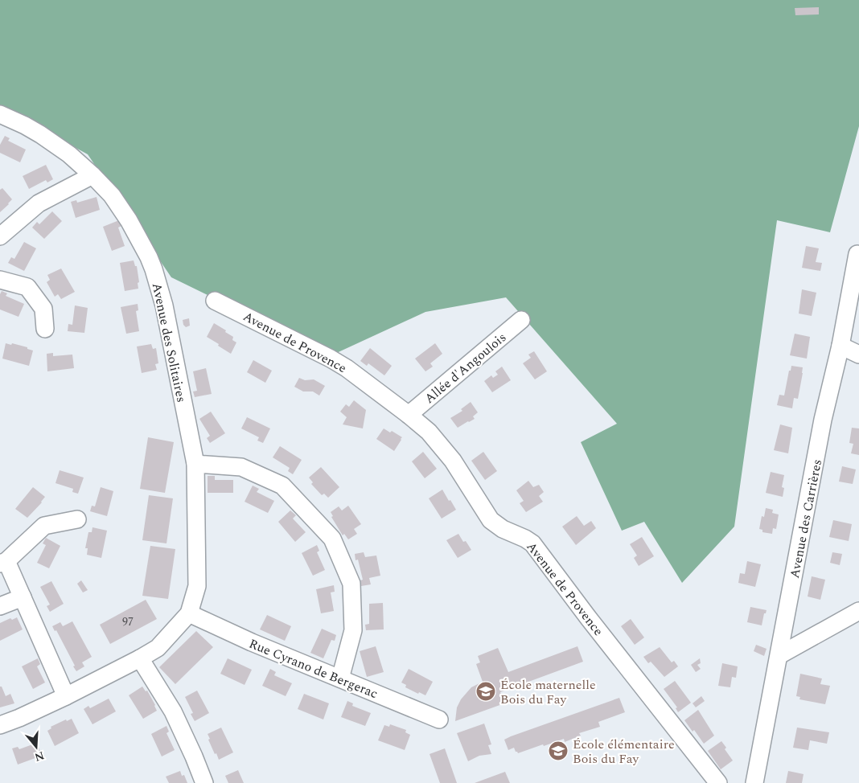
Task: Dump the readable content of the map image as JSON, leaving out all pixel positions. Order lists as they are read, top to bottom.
{
  "streets": {
    "street": [
      "Avenue de Provence",
      "Avenue des Solitaires",
      "Allée d'Angoulois",
      "Avenue des Carrières",
      "Rue Cyrano de Bergerac"
    ]
  },
  "crossings": [
    ["Avenue de Provence", "Allée d'Angoulois"],
    ["Avenue des Solitaires", "Rue Cyrano de Bergerac"]
  ],
  "places": {
    "school or university": ["École maternelle Bois du Fay", "École élémentaire Bois du Fay"]
  },
  "house_numbers": ["97"],
  "north": "bottom"
}
